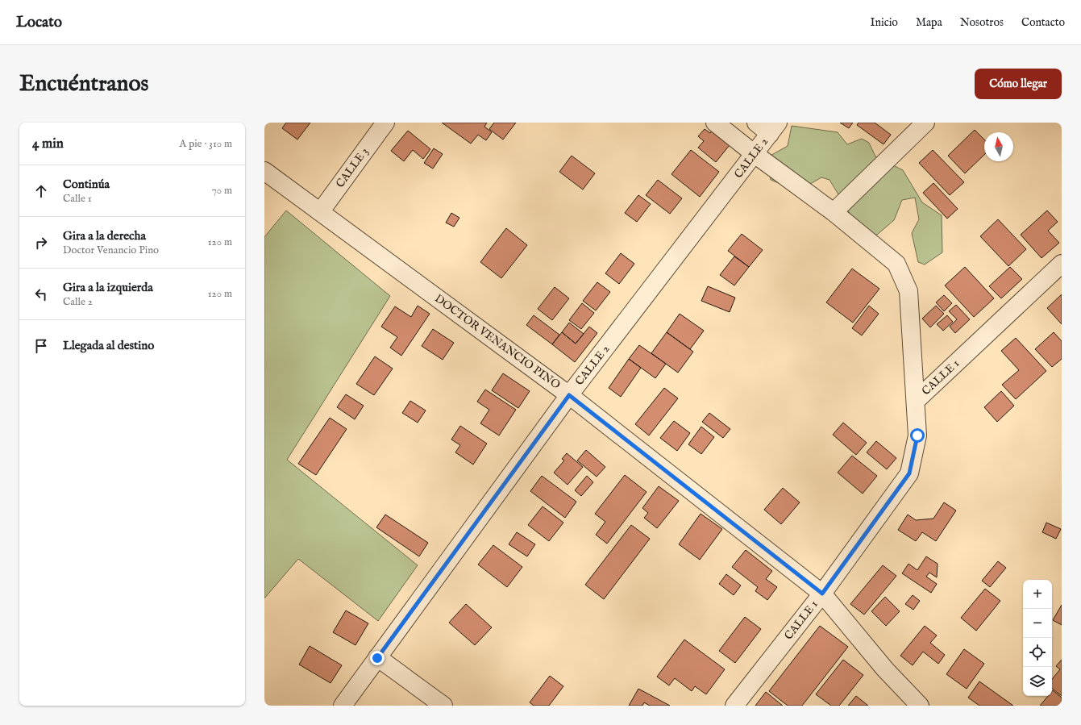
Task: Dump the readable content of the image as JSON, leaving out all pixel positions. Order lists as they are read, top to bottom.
{
  "streets": {
    "street": [
      "CALLE 2",
      "CALLE 3",
      "DOCTOR VENANCIO PINO",
      "CALLE 1"
    ]
  },
  "crossings": [
    ["CALLE 2", "DOCTOR VENANCIO PINO"],
    ["CALLE 3", "DOCTOR VENANCIO PINO"],
    ["DOCTOR VENANCIO PINO", "CALLE 1"]
  ],
  "north": "top",
  "page": {
    "header": "Locato",
    "nav": [
      "Inicio",
      "Mapa",
      "Nosotros",
      "Contacto"
    ],
    "buttons": "Cómo llegar",
    "title": "Encuéntranos",
    "heading": ["4 min", "A pie · 310 m"],
    "list": [
      ["Continúa", "Calle 1", "70 m"],
      ["Gira a la derecha", "Doctor Venancio Pino", "120 m"],
      ["Gira a la izquierda", "Calle 2", "120 m"],
      "Llegada al destino"
    ],
    "map_buttons": ["+", "−"]
  }
}
